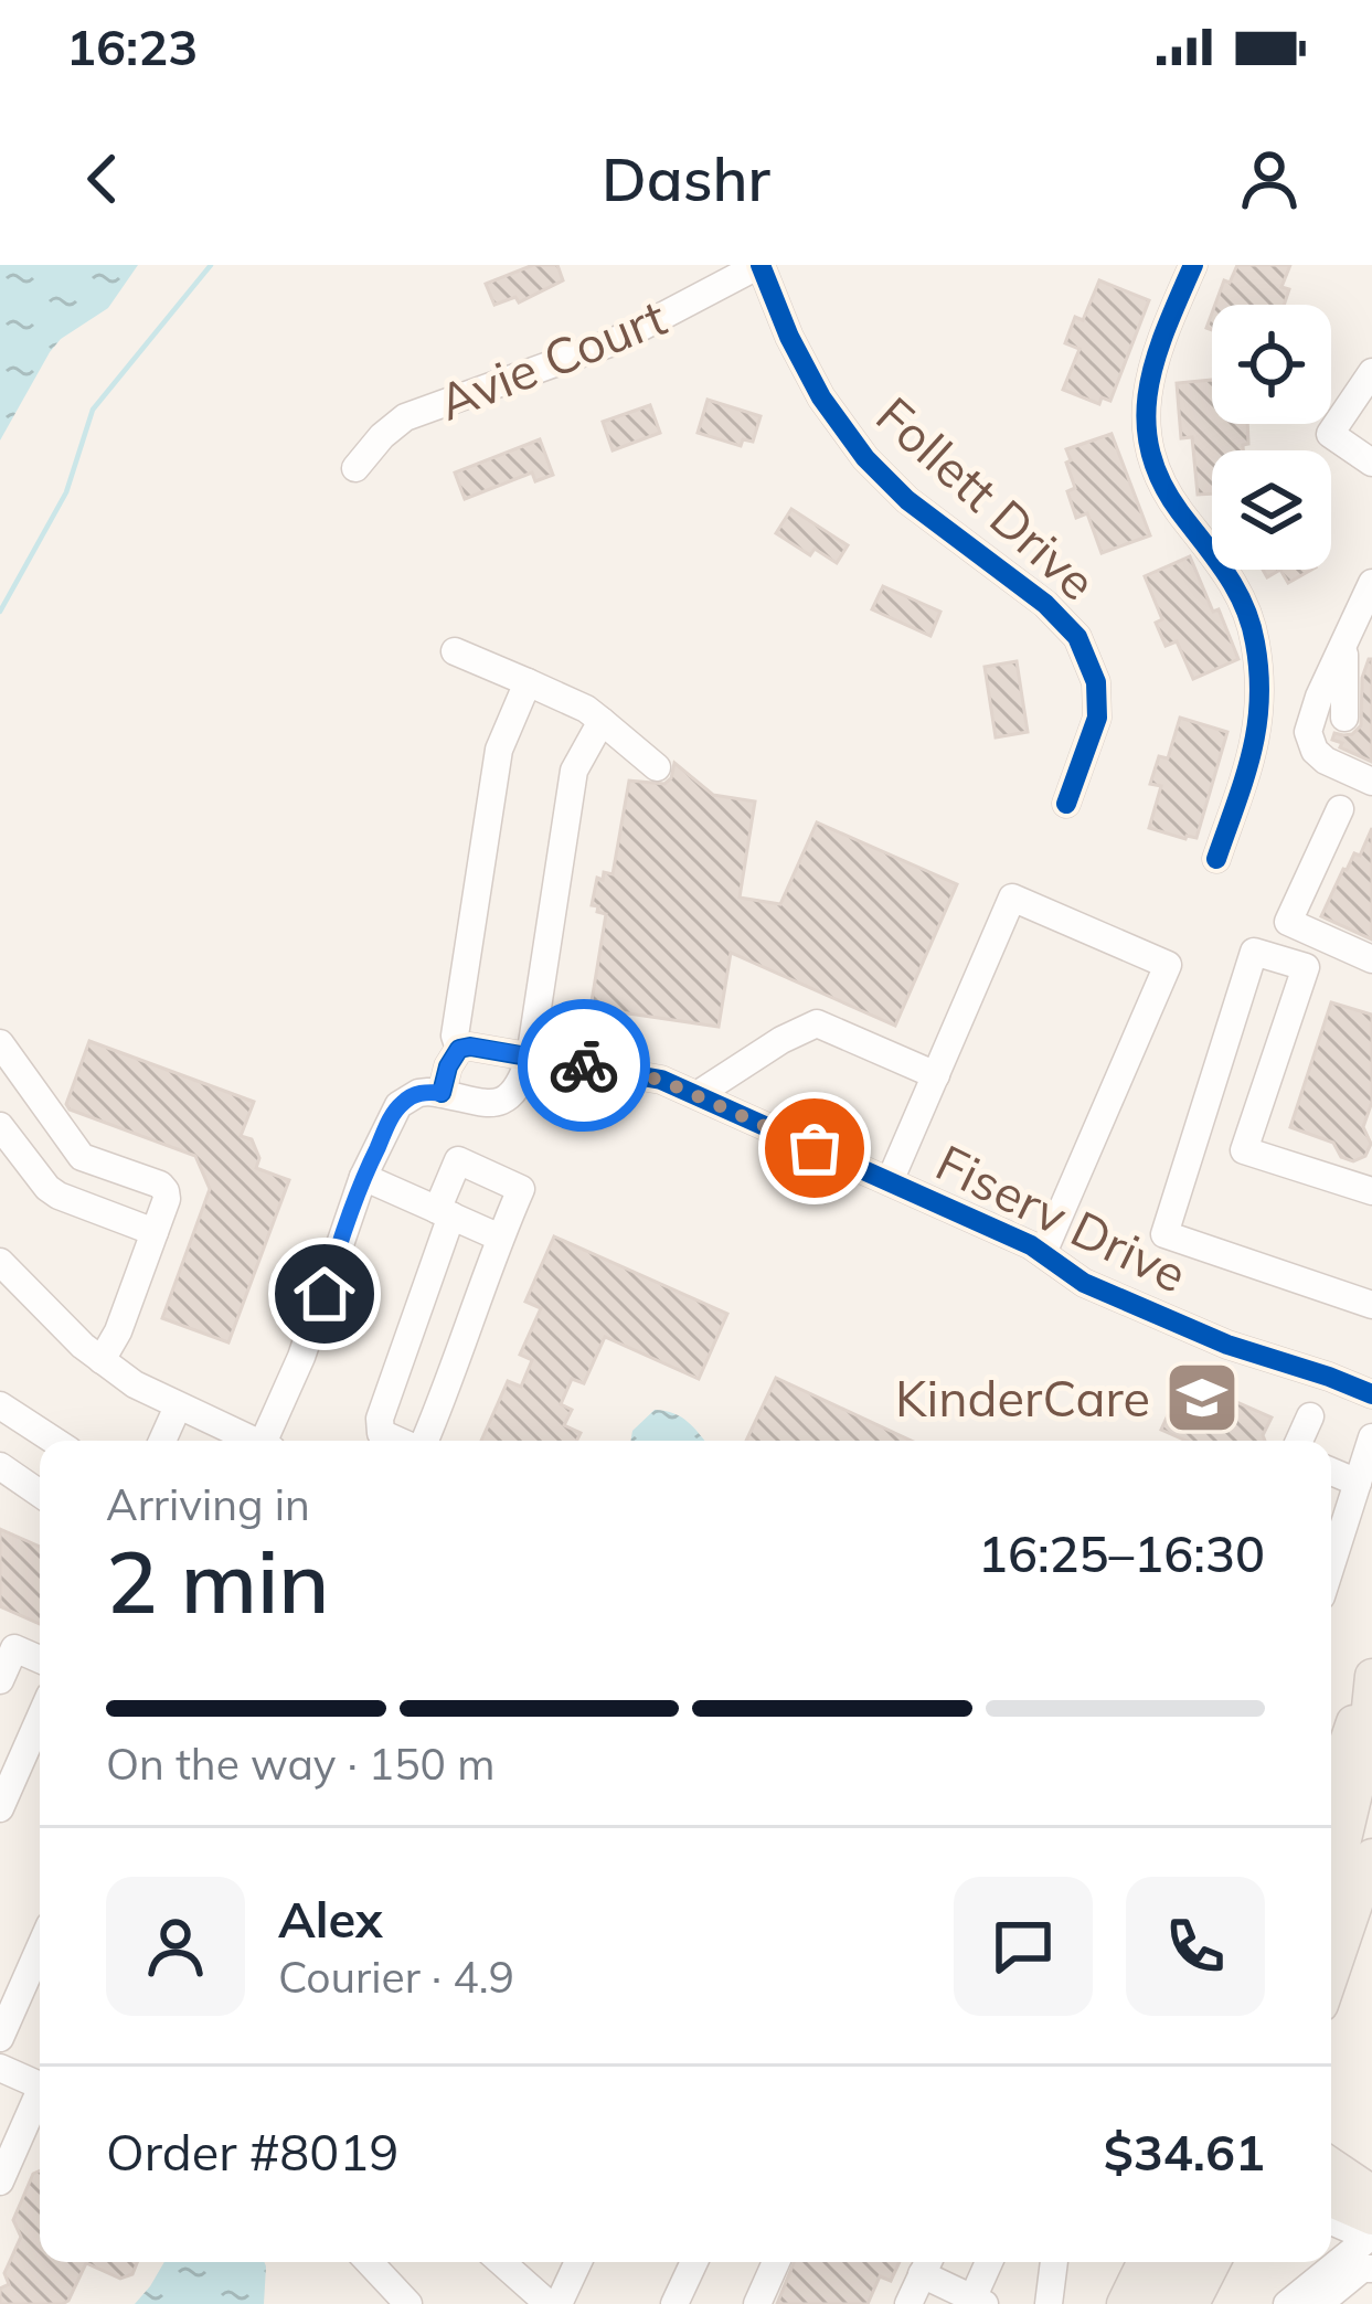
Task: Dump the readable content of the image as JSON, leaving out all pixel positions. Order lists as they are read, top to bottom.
{
  "streets": {
    "street": ["Avie Court", "Follett Drive", "Fiserv Drive"]
  },
  "crossings": [
    ["Avie Court", "Follett Drive"]
  ],
  "places": {
    "school or university": ["KinderCare"]
  },
  "page": {
    "status": "16:23",
    "header": "Dashr",
    "heading": ["2 min", "Arriving in", "16:25–16:30"],
    "panel": [
      "Alex",
      "Courier · 4.9",
      "Order #8019",
      "$34.61"
    ],
    "bar": "On the way · 150 m"
  }
}
